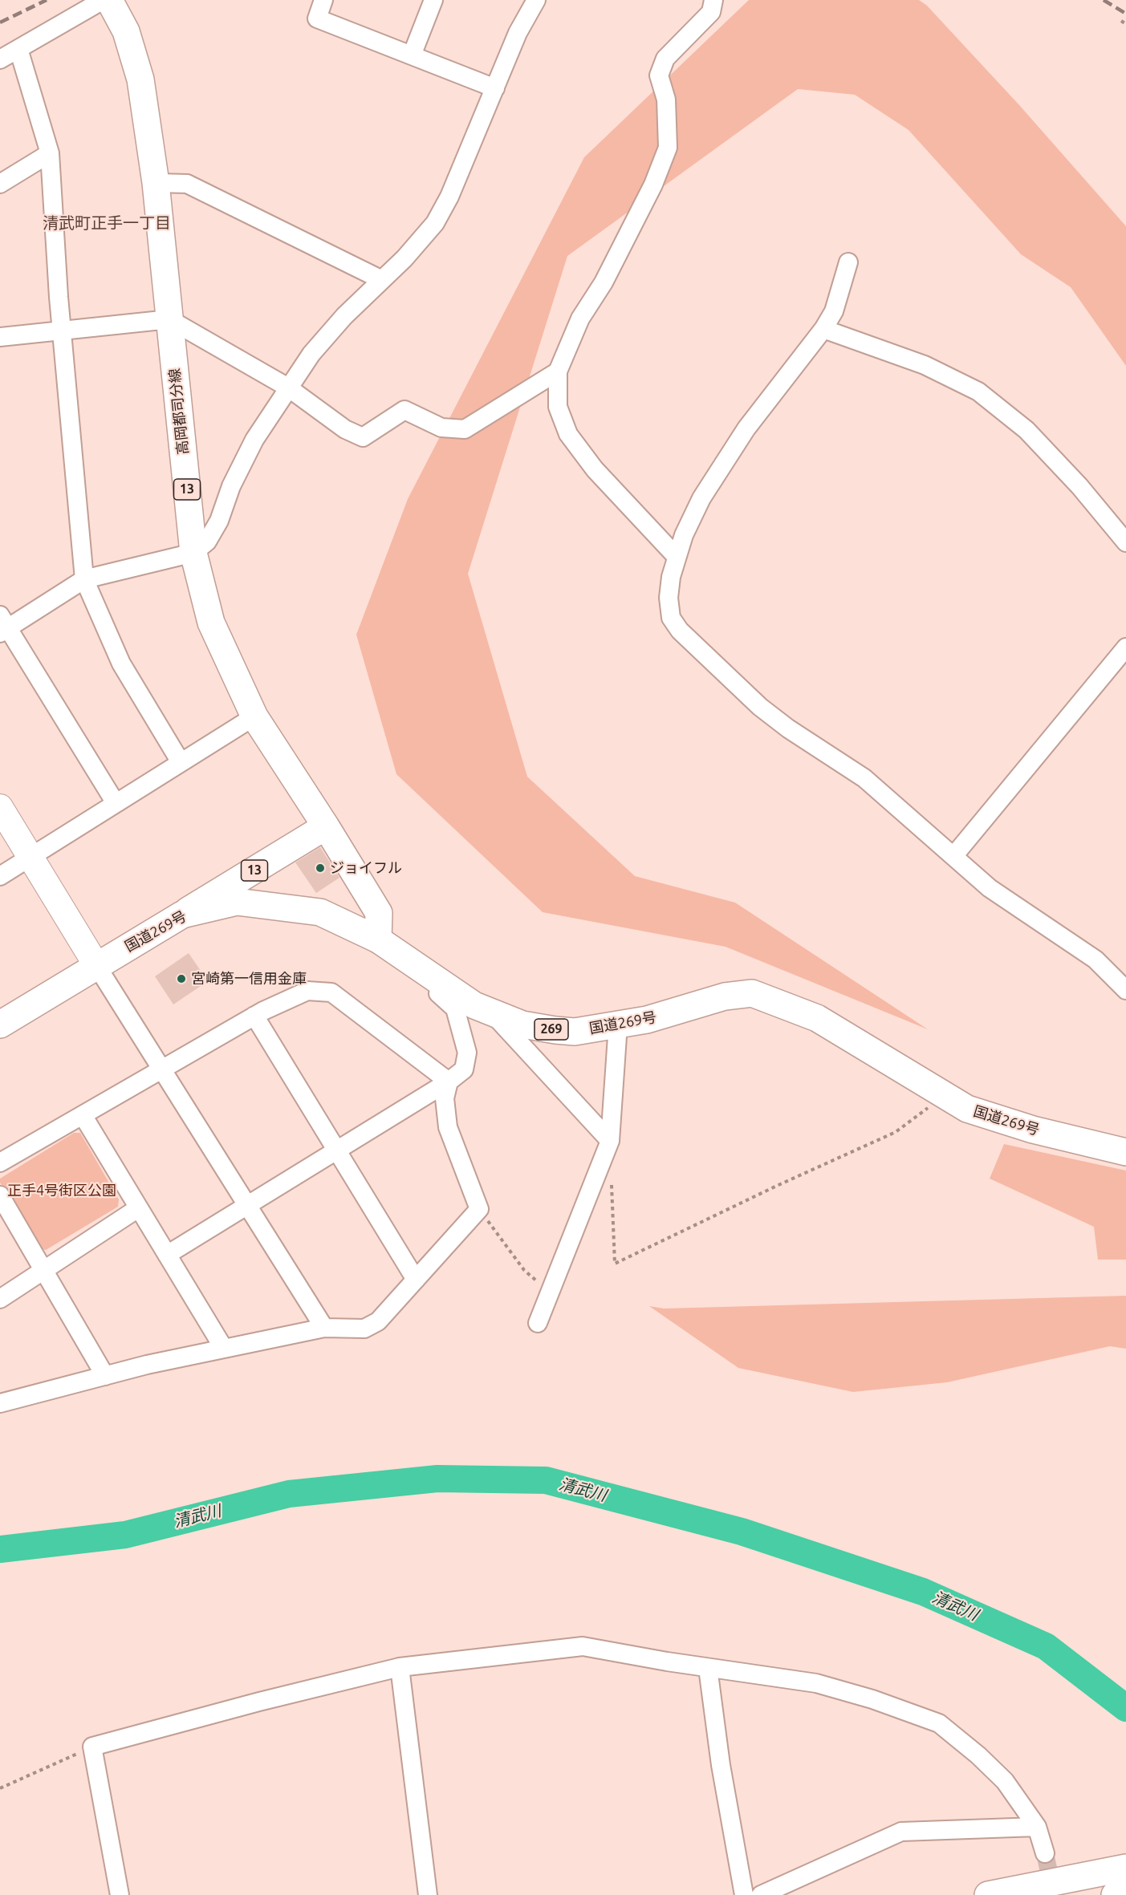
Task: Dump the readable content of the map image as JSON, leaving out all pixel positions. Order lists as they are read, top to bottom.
{
  "streets": {
    "main road": [
      "高岡都司分線",
      "13",
      "国道269号",
      "269"
    ]
  },
  "crossings": [
    ["高岡都司分線", "13"],
    ["高岡都司分線", "国道269号"],
    ["13", "国道269号"]
  ],
  "districts": ["清武町正手一丁目"],
  "water": ["清武川"],
  "parks": ["正手4号街区公園"],
  "places": ["ジョイフル", "宮崎第一信用金庫"]
}
